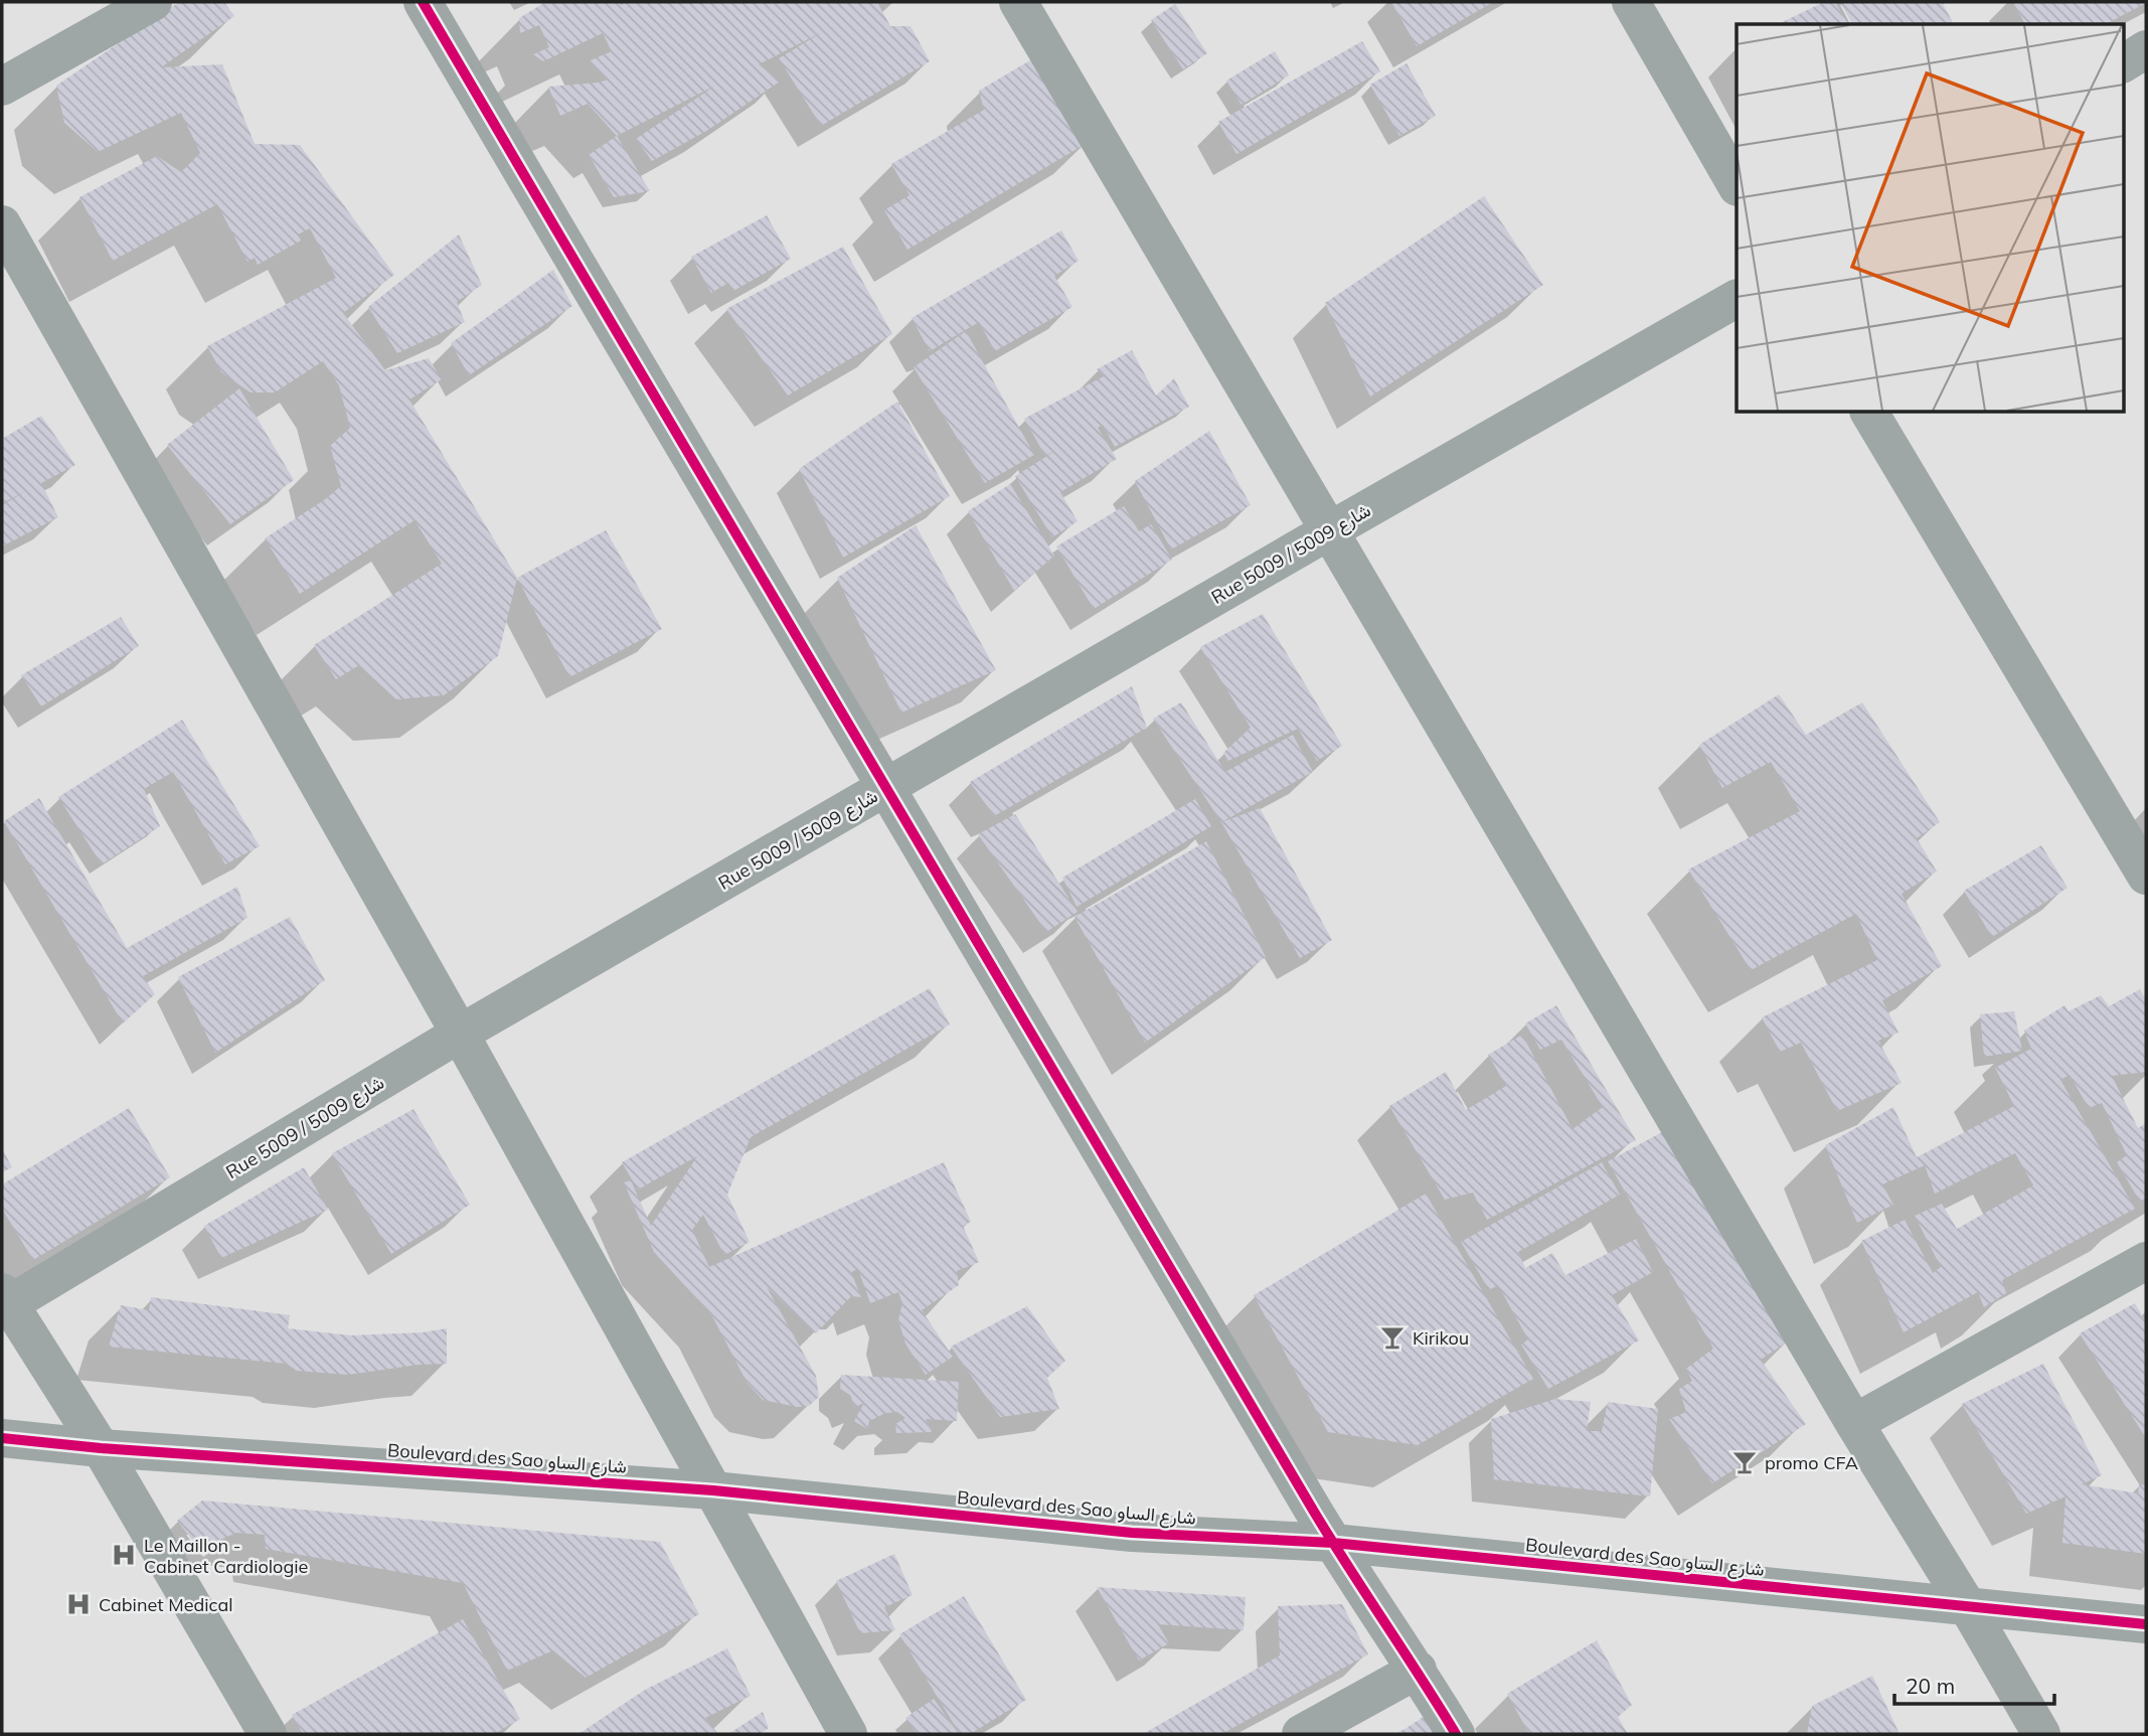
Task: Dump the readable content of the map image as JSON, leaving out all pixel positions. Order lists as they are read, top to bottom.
{
  "streets": {
    "street": ["Rue 5009 / شارع 5009", "Boulevard des Sao شارع الساو"]
  },
  "places": {
    "bar": ["Kirikou", "promo CFA"],
    "hospital": ["Le Maillon - Cabinet Cardiologie", "Cabinet Medical"]
  },
  "scale_bar": "20 m"
}
